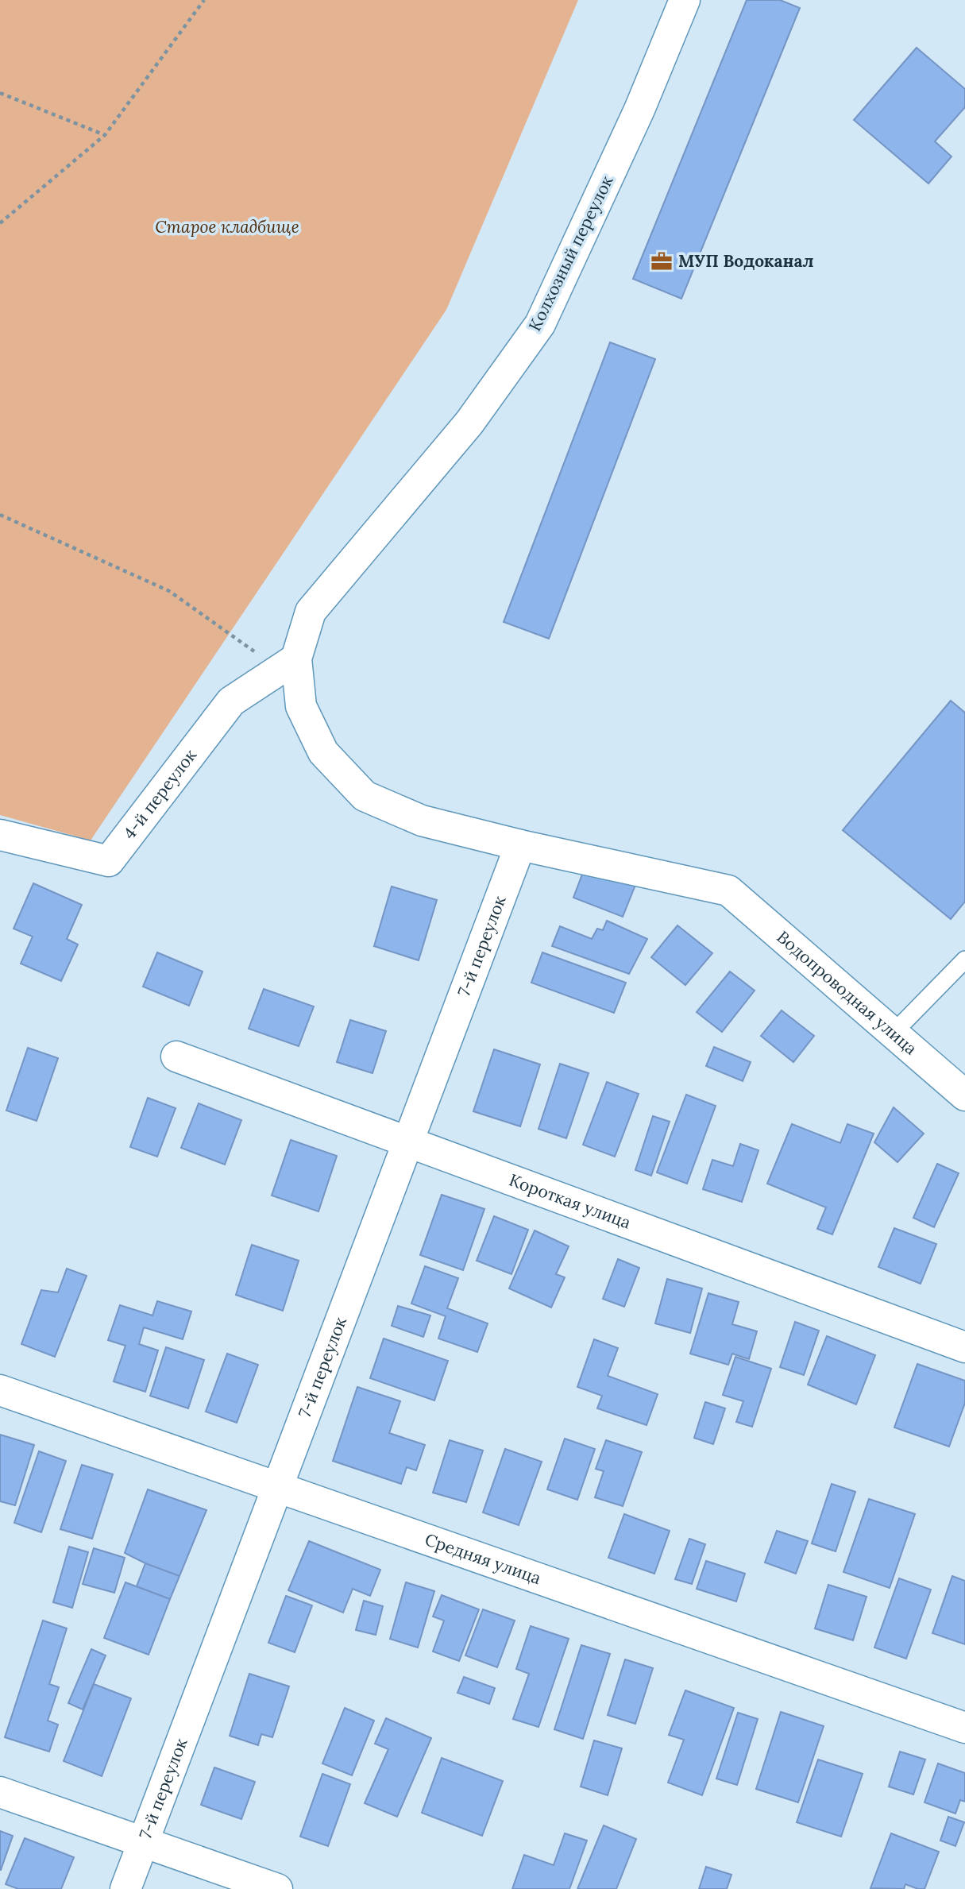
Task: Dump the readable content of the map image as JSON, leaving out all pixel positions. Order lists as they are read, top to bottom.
{
  "streets": {
    "street": [
      "Колхозный переулок",
      "4-й переулок",
      "7-й переулок",
      "Водопроводная улица",
      "Короткая улица",
      "Средняя улица"
    ]
  },
  "crossings": [
    ["Колхозный переулок", "4-й переулок"],
    ["7-й переулок", "Водопроводная улица"],
    ["7-й переулок", "Короткая улица"],
    ["7-й переулок", "Средняя улица"]
  ],
  "parks": ["Старое кладбище"],
  "places": {
    "office": ["МУП Водоканал"]
  }
}
